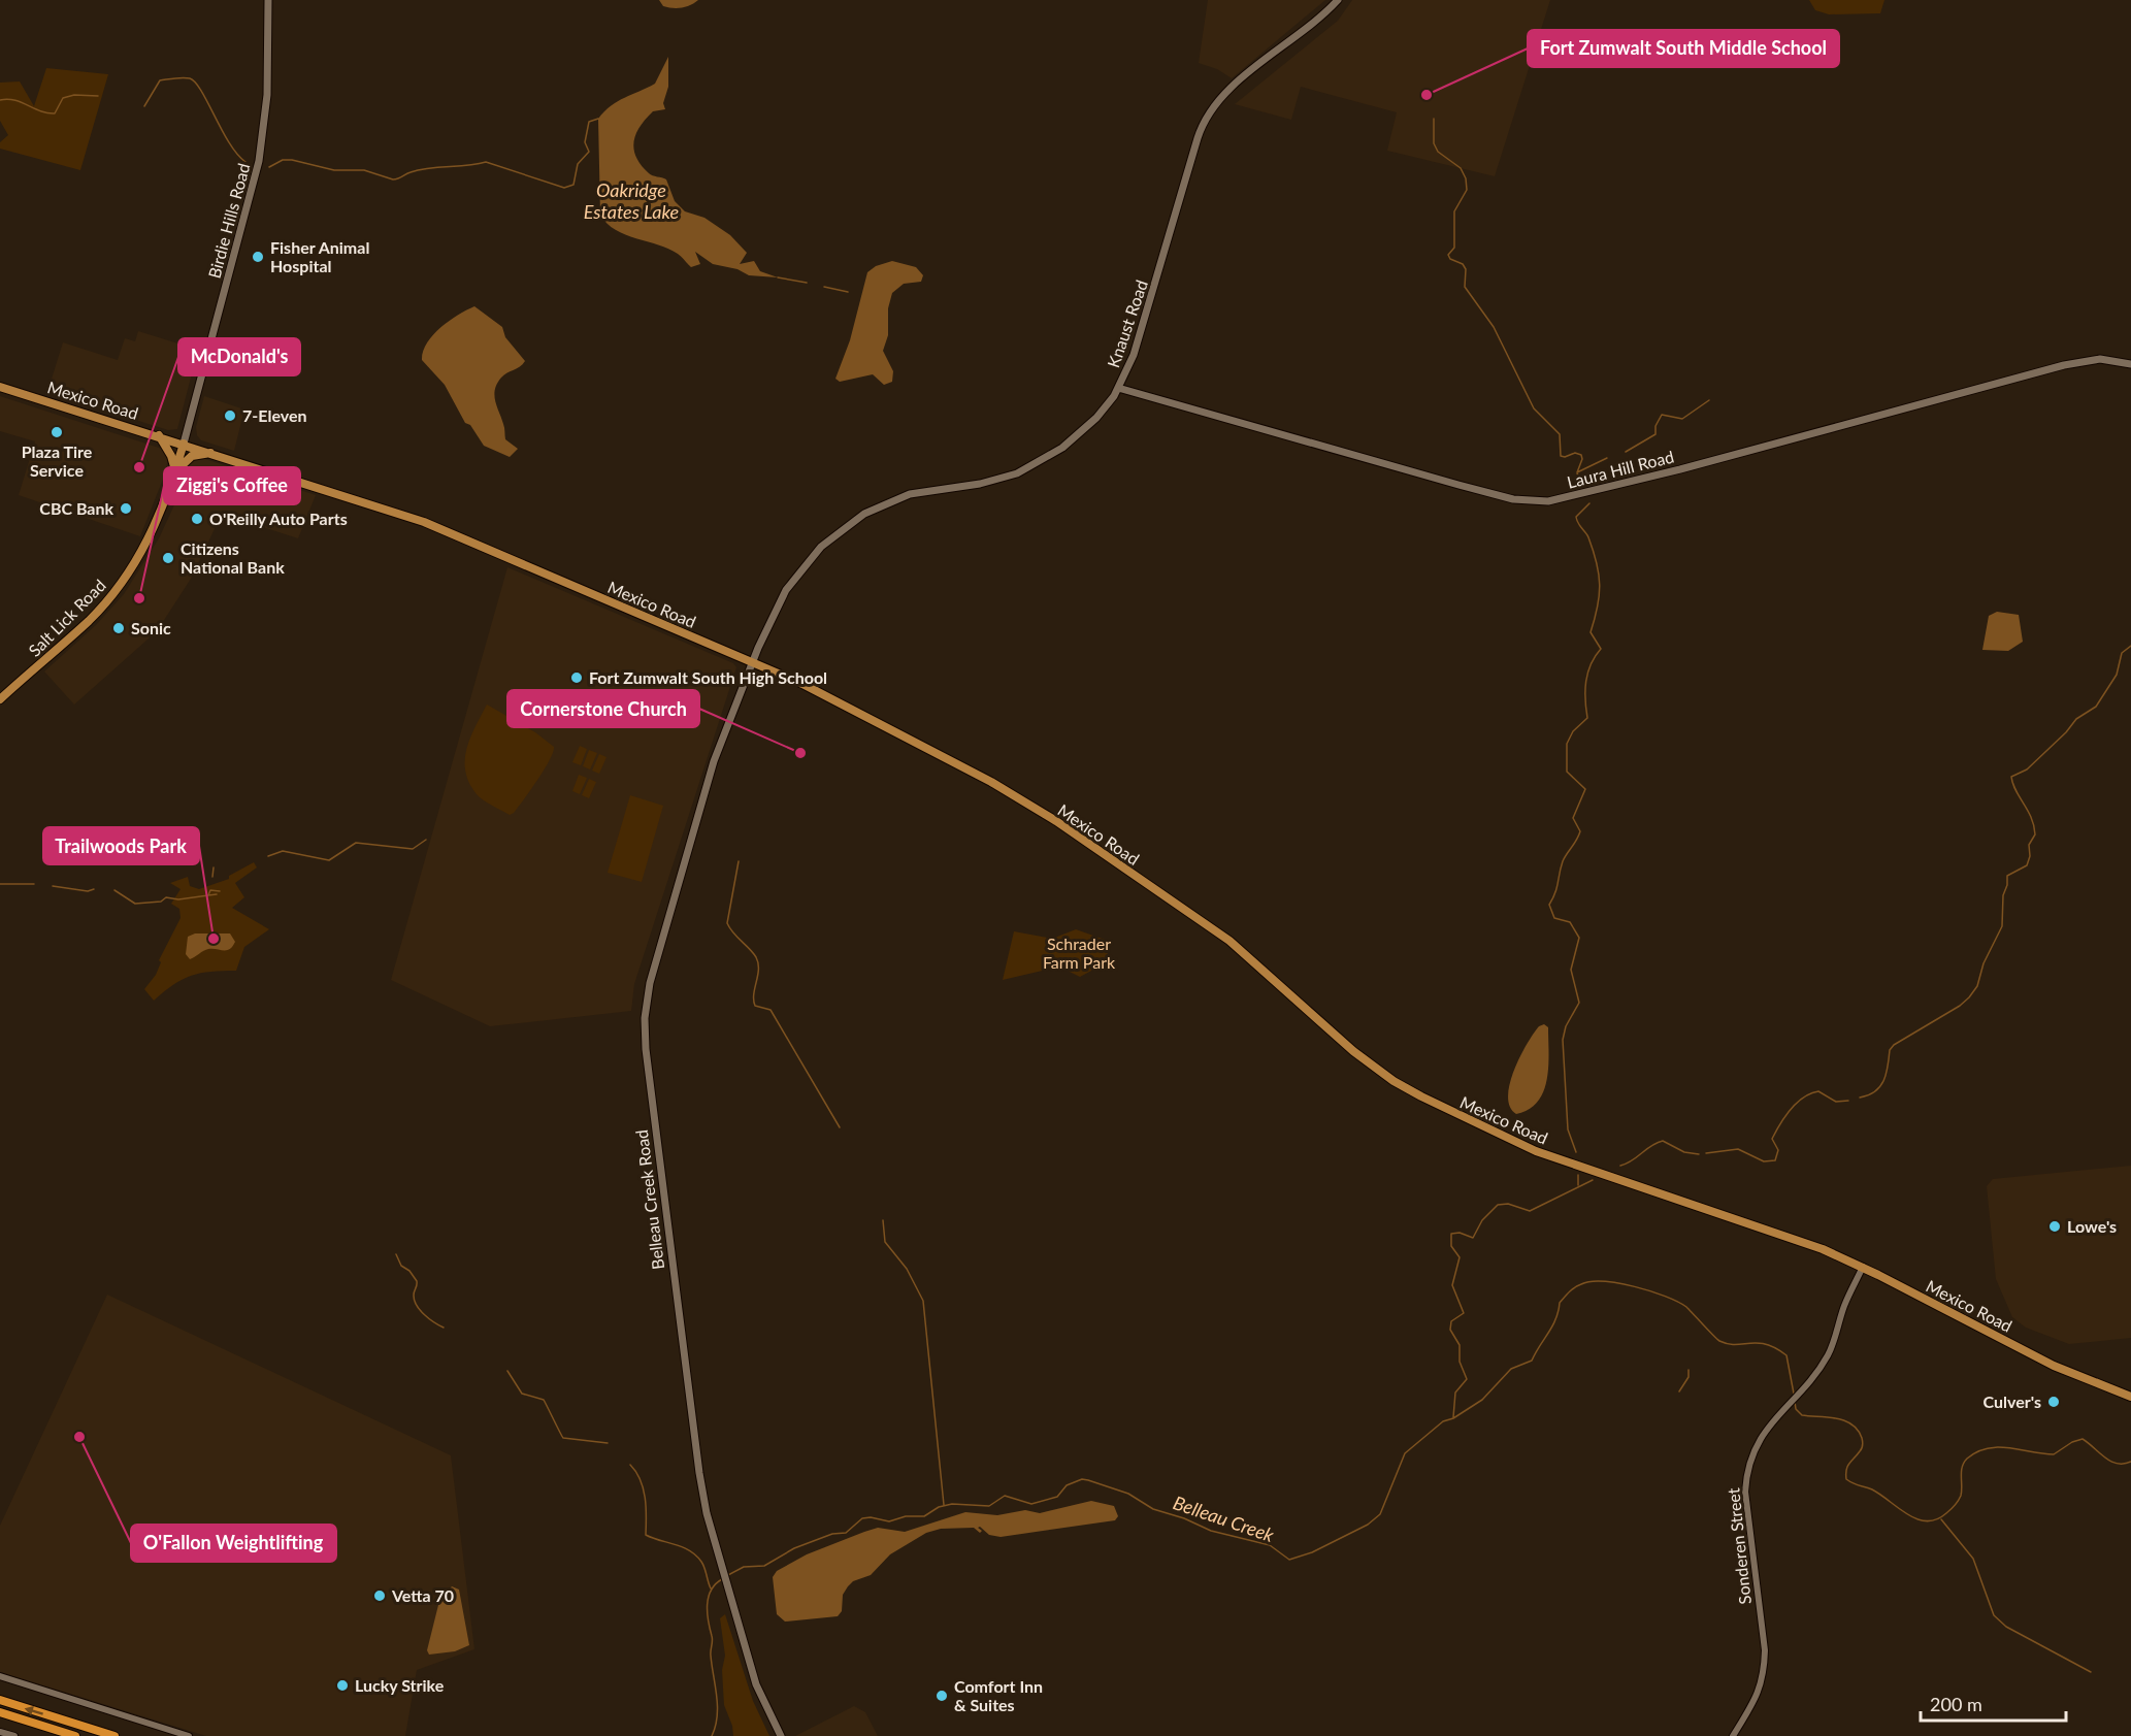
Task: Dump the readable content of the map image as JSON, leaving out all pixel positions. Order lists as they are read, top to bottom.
{
  "streets": {
    "main road": [
      "Birdie Hills Road",
      "Knaust Road",
      "Mexico Road",
      "Laura Hill Road",
      "Salt Lick Road",
      "Belleau Creek Road"
    ],
    "street": ["Sonderen Street"]
  },
  "crossings": [
    ["Birdie Hills Road", "Mexico Road"],
    ["Birdie Hills Road", "Salt Lick Road"],
    ["Knaust Road", "Mexico Road"],
    ["Knaust Road", "Laura Hill Road"],
    ["Knaust Road", "Belleau Creek Road"],
    ["Mexico Road", "Salt Lick Road"],
    ["Mexico Road", "Belleau Creek Road"],
    ["Mexico Road", "Sonderen Street"]
  ],
  "water": ["Oakridge Estates Lake", "Belleau Creek"],
  "parks": ["Schrader Farm Park"],
  "places": [
    "Fort Zumwalt South Middle School",
    "Fisher Animal Hospital",
    "7-Eleven",
    "Plaza Tire Service",
    "McDonald's",
    "CBC Bank",
    "O'Reilly Auto Parts",
    "Citizens National Bank",
    "Ziggi's Coffee",
    "Sonic",
    "Fort Zumwalt South High School",
    "Cornerstone Church",
    "Trailwoods Park",
    "Lowe's",
    "Culver's",
    "O'Fallon Weightlifting",
    "Vetta 70",
    "Lucky Strike",
    "Comfort Inn & Suites"
  ],
  "scale_bar": "200 m"
}
